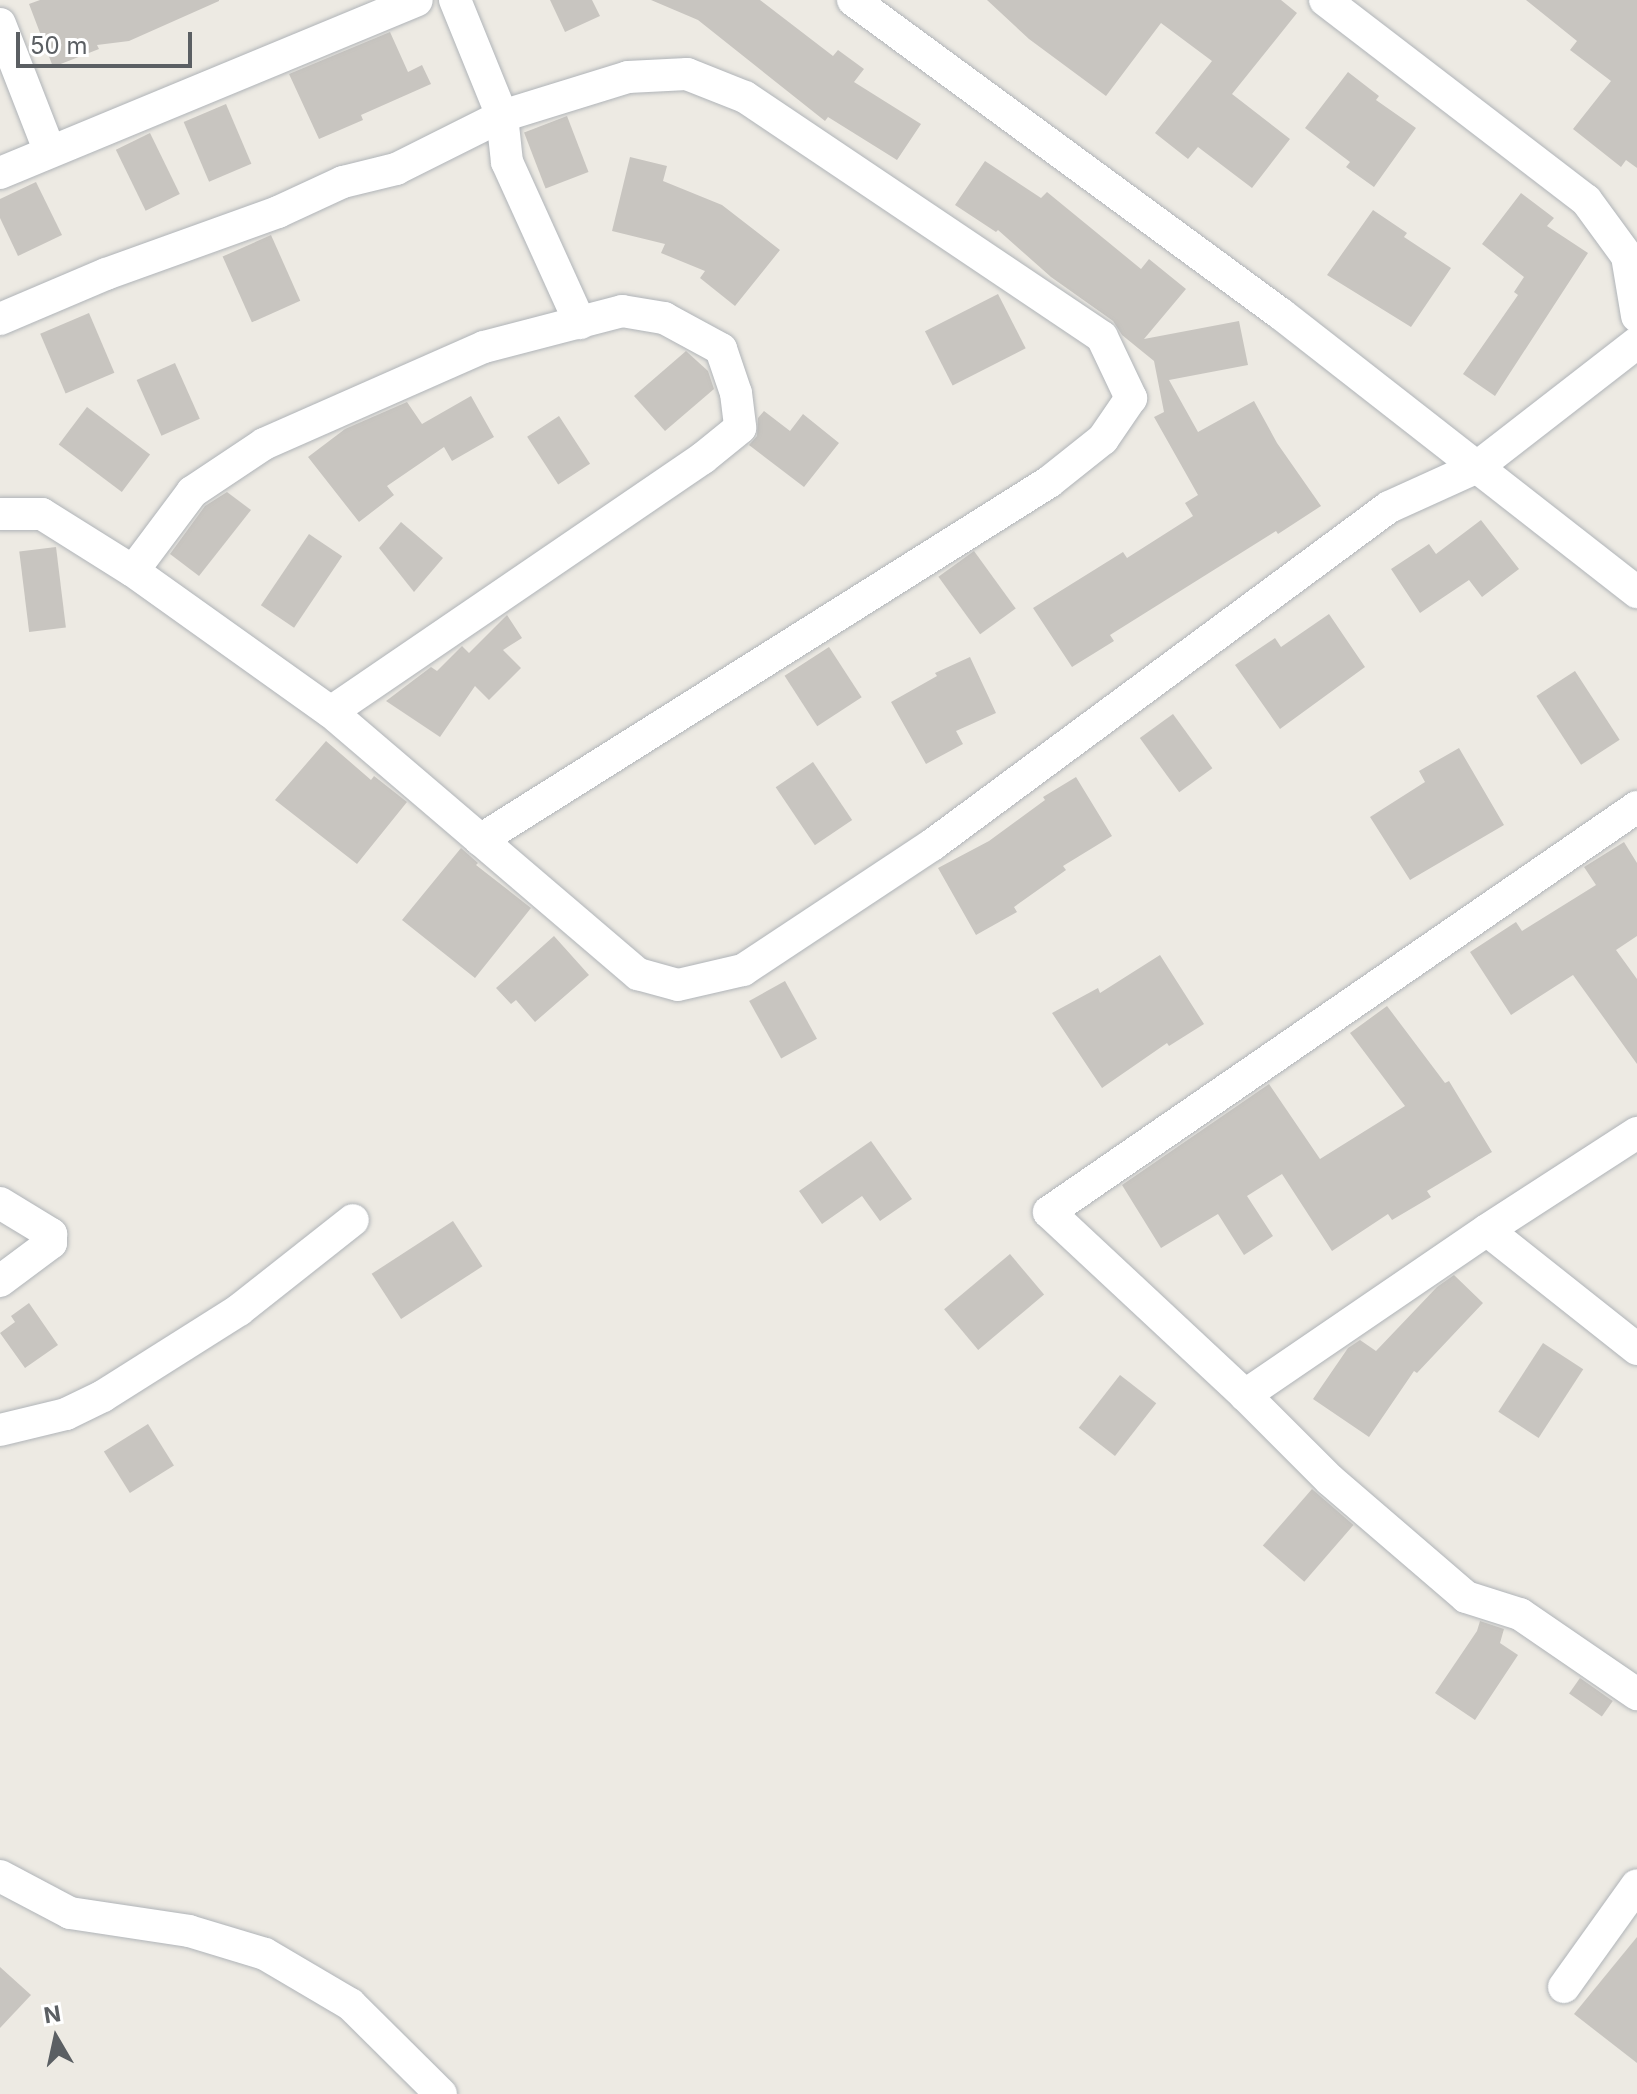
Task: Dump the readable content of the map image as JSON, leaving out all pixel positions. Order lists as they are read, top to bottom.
{
  "scale_bar": "50 m",
  "north": "top"
}
